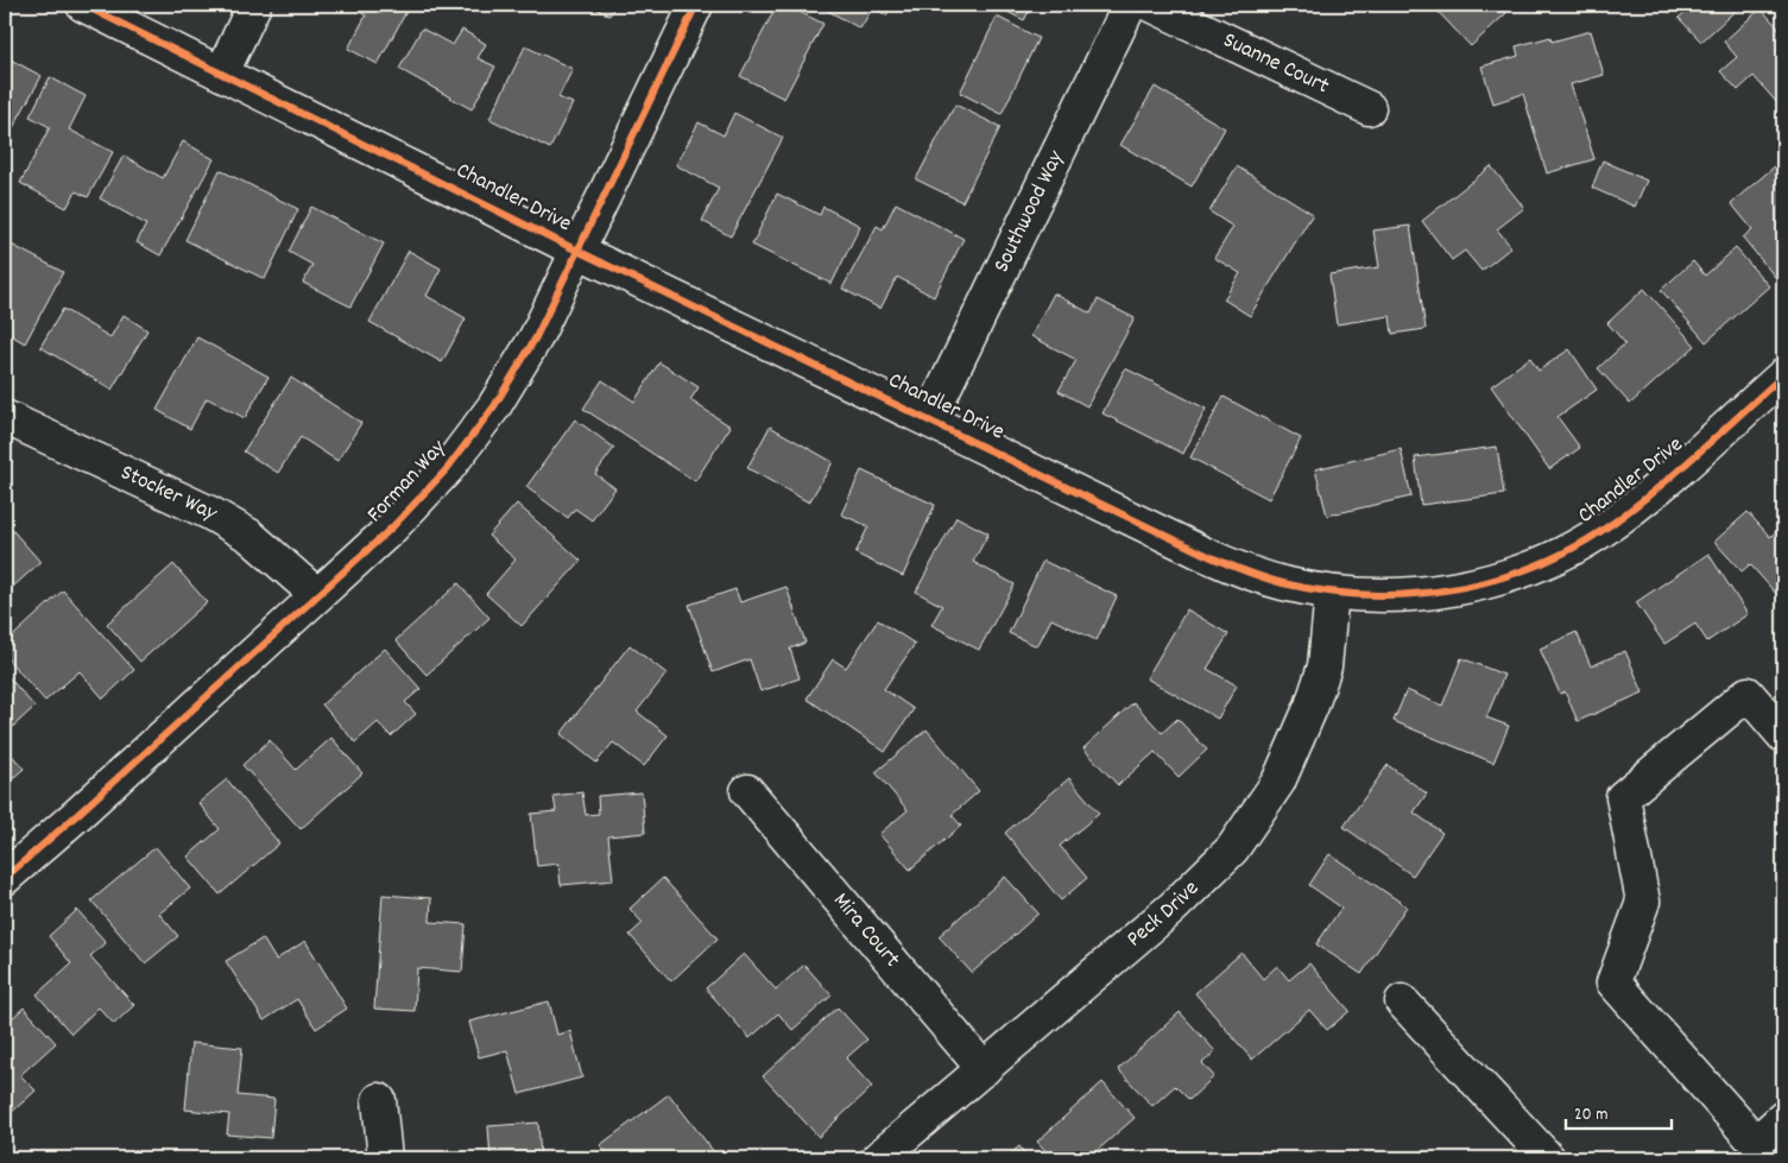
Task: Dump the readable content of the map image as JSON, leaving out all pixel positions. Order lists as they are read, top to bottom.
{
  "streets": {
    "street": [
      "Suanne Court",
      "Chandler Drive",
      "Southwood Way",
      "Forman Way",
      "Stocker Way",
      "Peck Drive",
      "Mira Court"
    ]
  },
  "crossings": [
    ["Chandler Drive", "Southwood Way"],
    ["Chandler Drive", "Forman Way"],
    ["Chandler Drive", "Peck Drive"],
    ["Forman Way", "Stocker Way"],
    ["Peck Drive", "Mira Court"]
  ],
  "scale_bar": "20 m"
}
